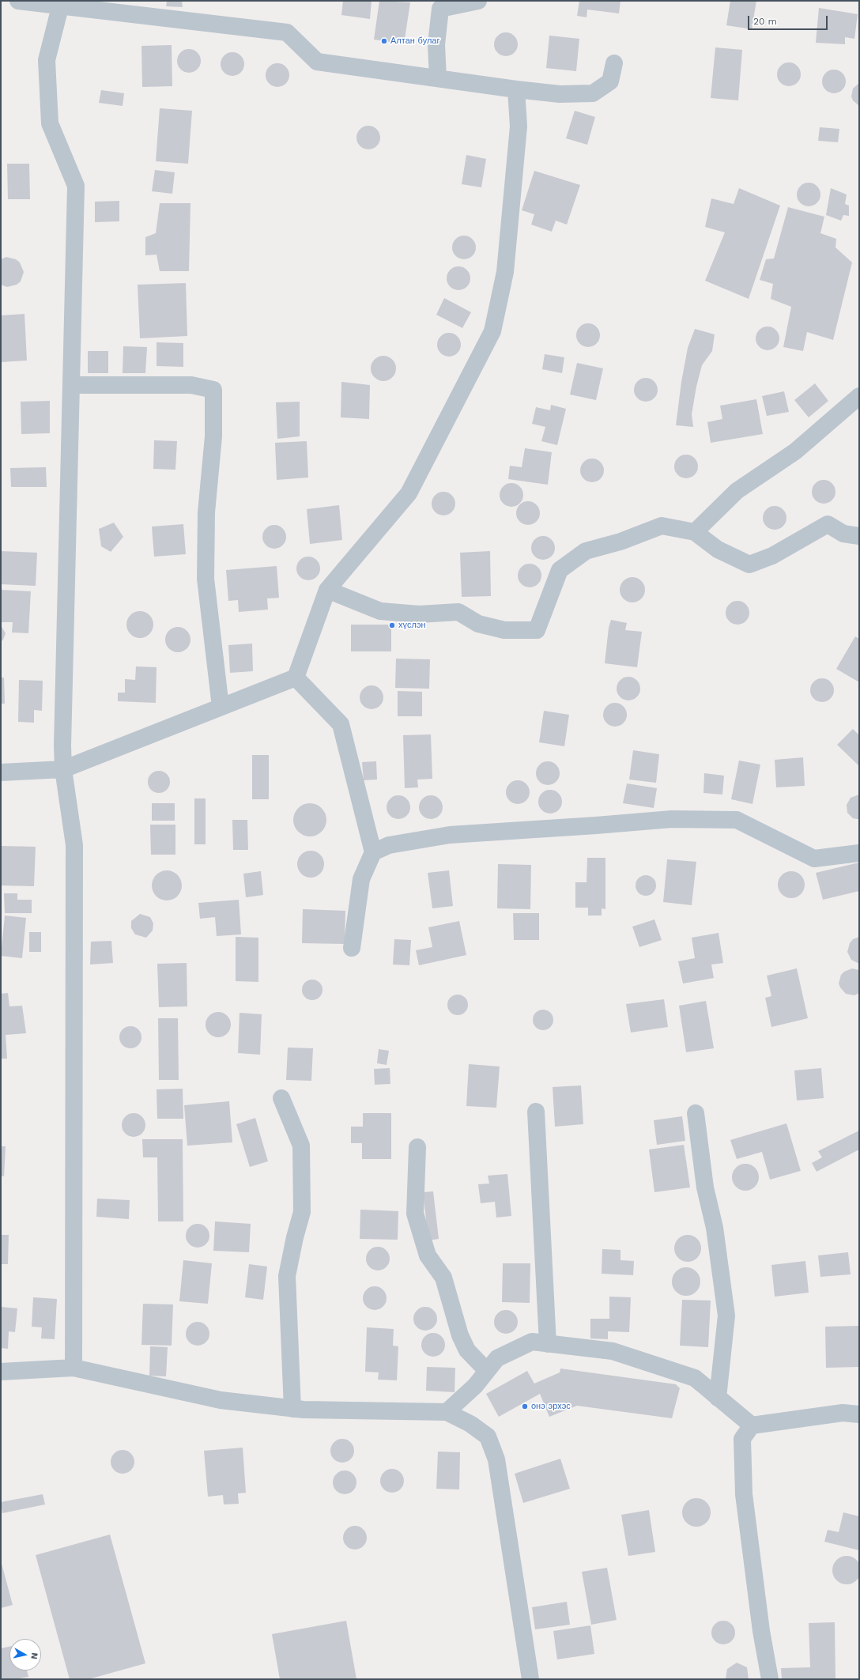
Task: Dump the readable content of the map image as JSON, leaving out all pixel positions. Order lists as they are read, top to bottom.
{
  "places": ["Алтан булаг", "хүслэн", "онэ эрхэс"],
  "scale_bar": "20 m",
  "north": "right"
}
